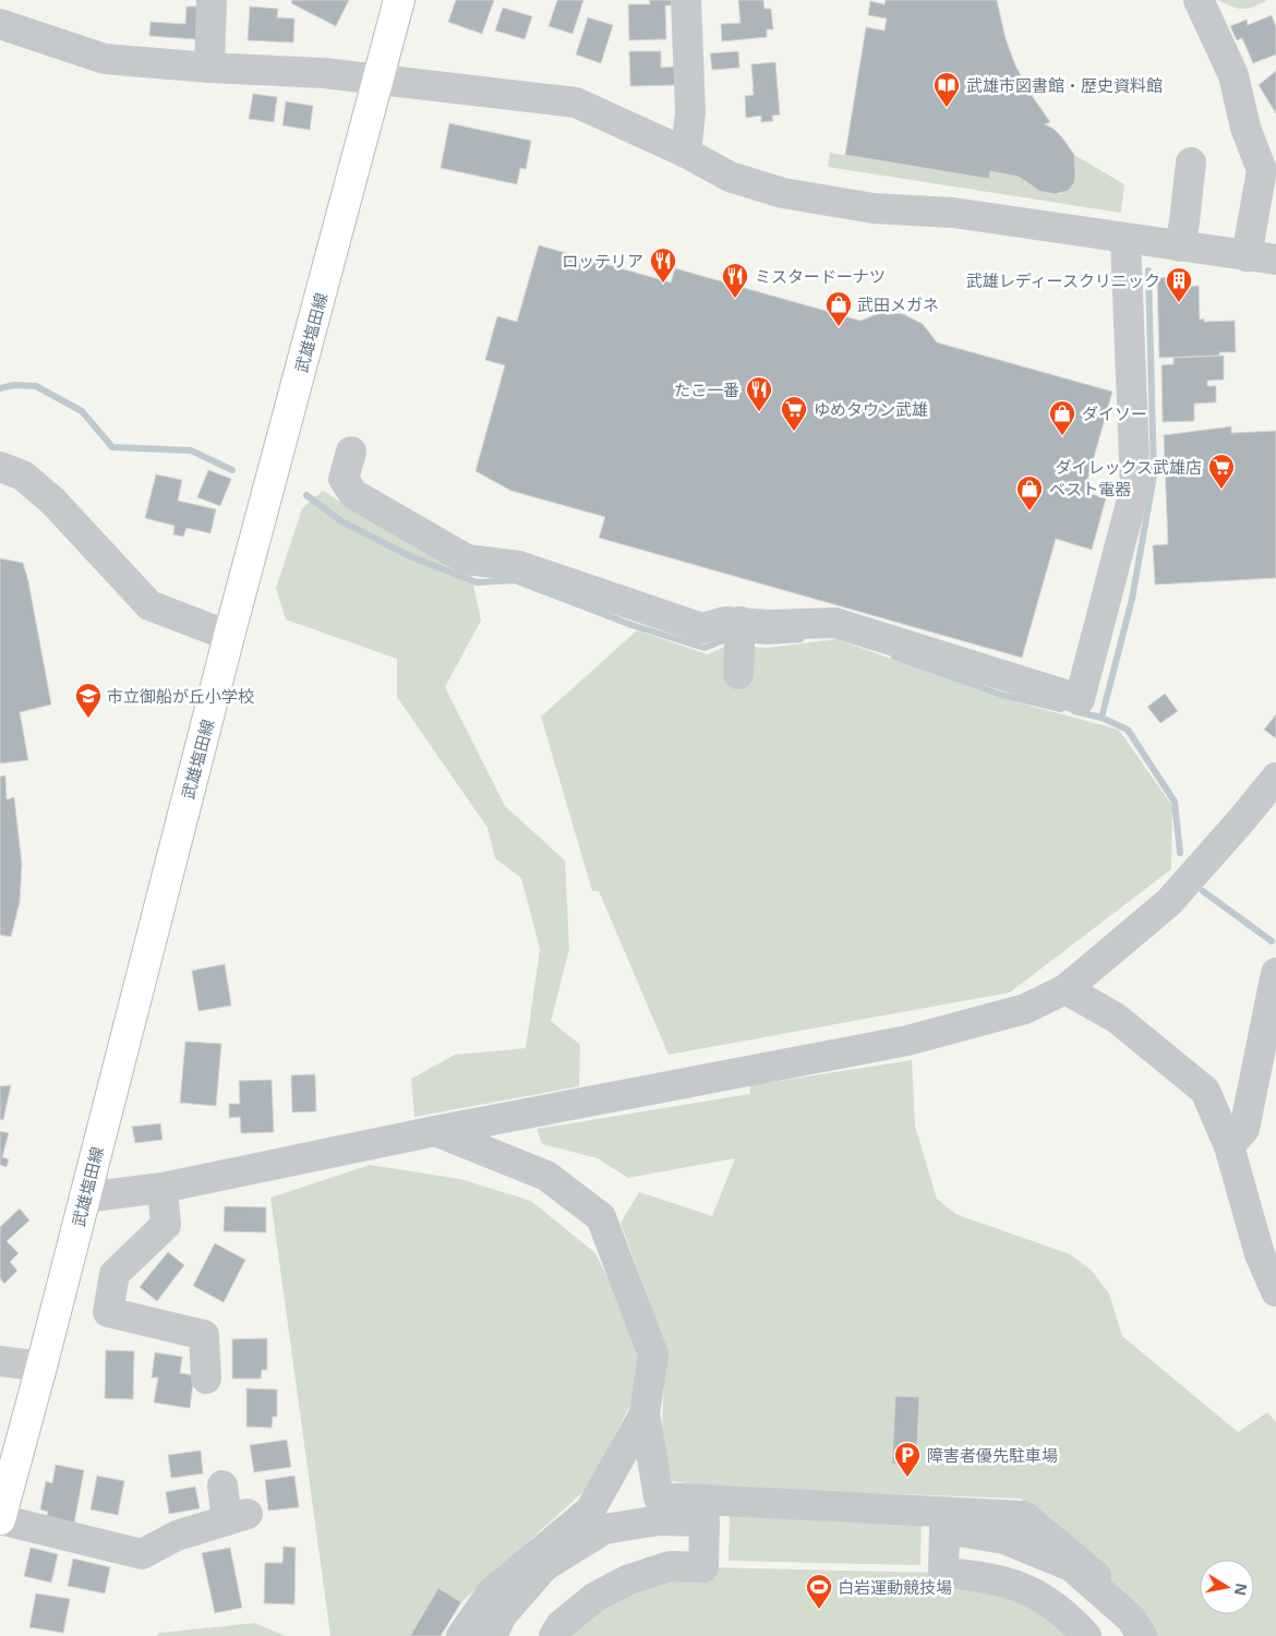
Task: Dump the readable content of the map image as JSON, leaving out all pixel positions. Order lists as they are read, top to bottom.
{
  "streets": {
    "main road": ["武雄塩田線"]
  },
  "places": {
    "library": ["武雄市図書館・歴史資料館"],
    "restaurant": ["ロッテリア", "ミスタードーナツ", "たこ一番"],
    "building": ["武雄レディースクリニック"],
    "shop": ["武田メガネ", "ダイソー", "ベスト電器"],
    "supermarket": ["ゆめタウン武雄", "ダイレックス武雄店"],
    "school or university": ["市立御船が丘小学校"],
    "parking": ["障害者優先駐車場"],
    "sports": ["白岩運動競技場"]
  },
  "north": "right"
}
